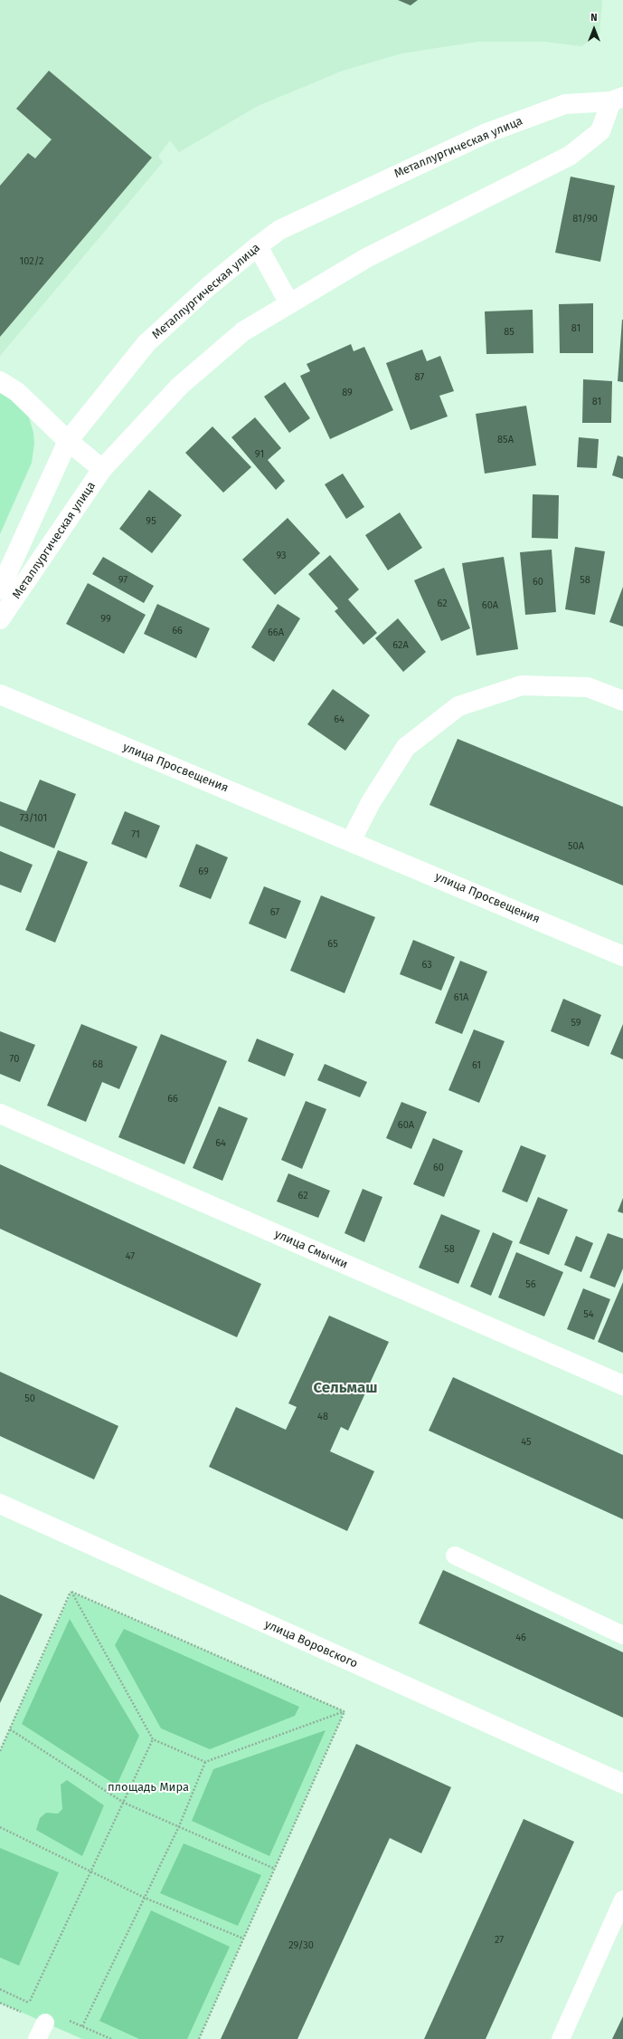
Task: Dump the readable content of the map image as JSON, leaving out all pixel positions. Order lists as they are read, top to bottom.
{
  "streets": {
    "street": [
      "Металлургическая улица",
      "улица Просвещения",
      "улица Смычки",
      "улица Воровского"
    ]
  },
  "districts": ["Сельмаш"],
  "parks": ["площадь Мира"],
  "house_numbers": [
    "81/90",
    "102/2",
    "81",
    "85",
    "87",
    "89",
    "81",
    "85А",
    "91",
    "95",
    "93",
    "97",
    "58",
    "60",
    "62",
    "60А",
    "99",
    "66",
    "66А",
    "62А",
    "64",
    "73/101",
    "71",
    "50А",
    "69",
    "67",
    "65",
    "63",
    "61А",
    "59",
    "70",
    "68",
    "61",
    "66",
    "60А",
    "64",
    "60",
    "62",
    "58",
    "47",
    "56",
    "54",
    "50",
    "48",
    "45",
    "46",
    "27",
    "29/30"
  ],
  "north": "top"
}
